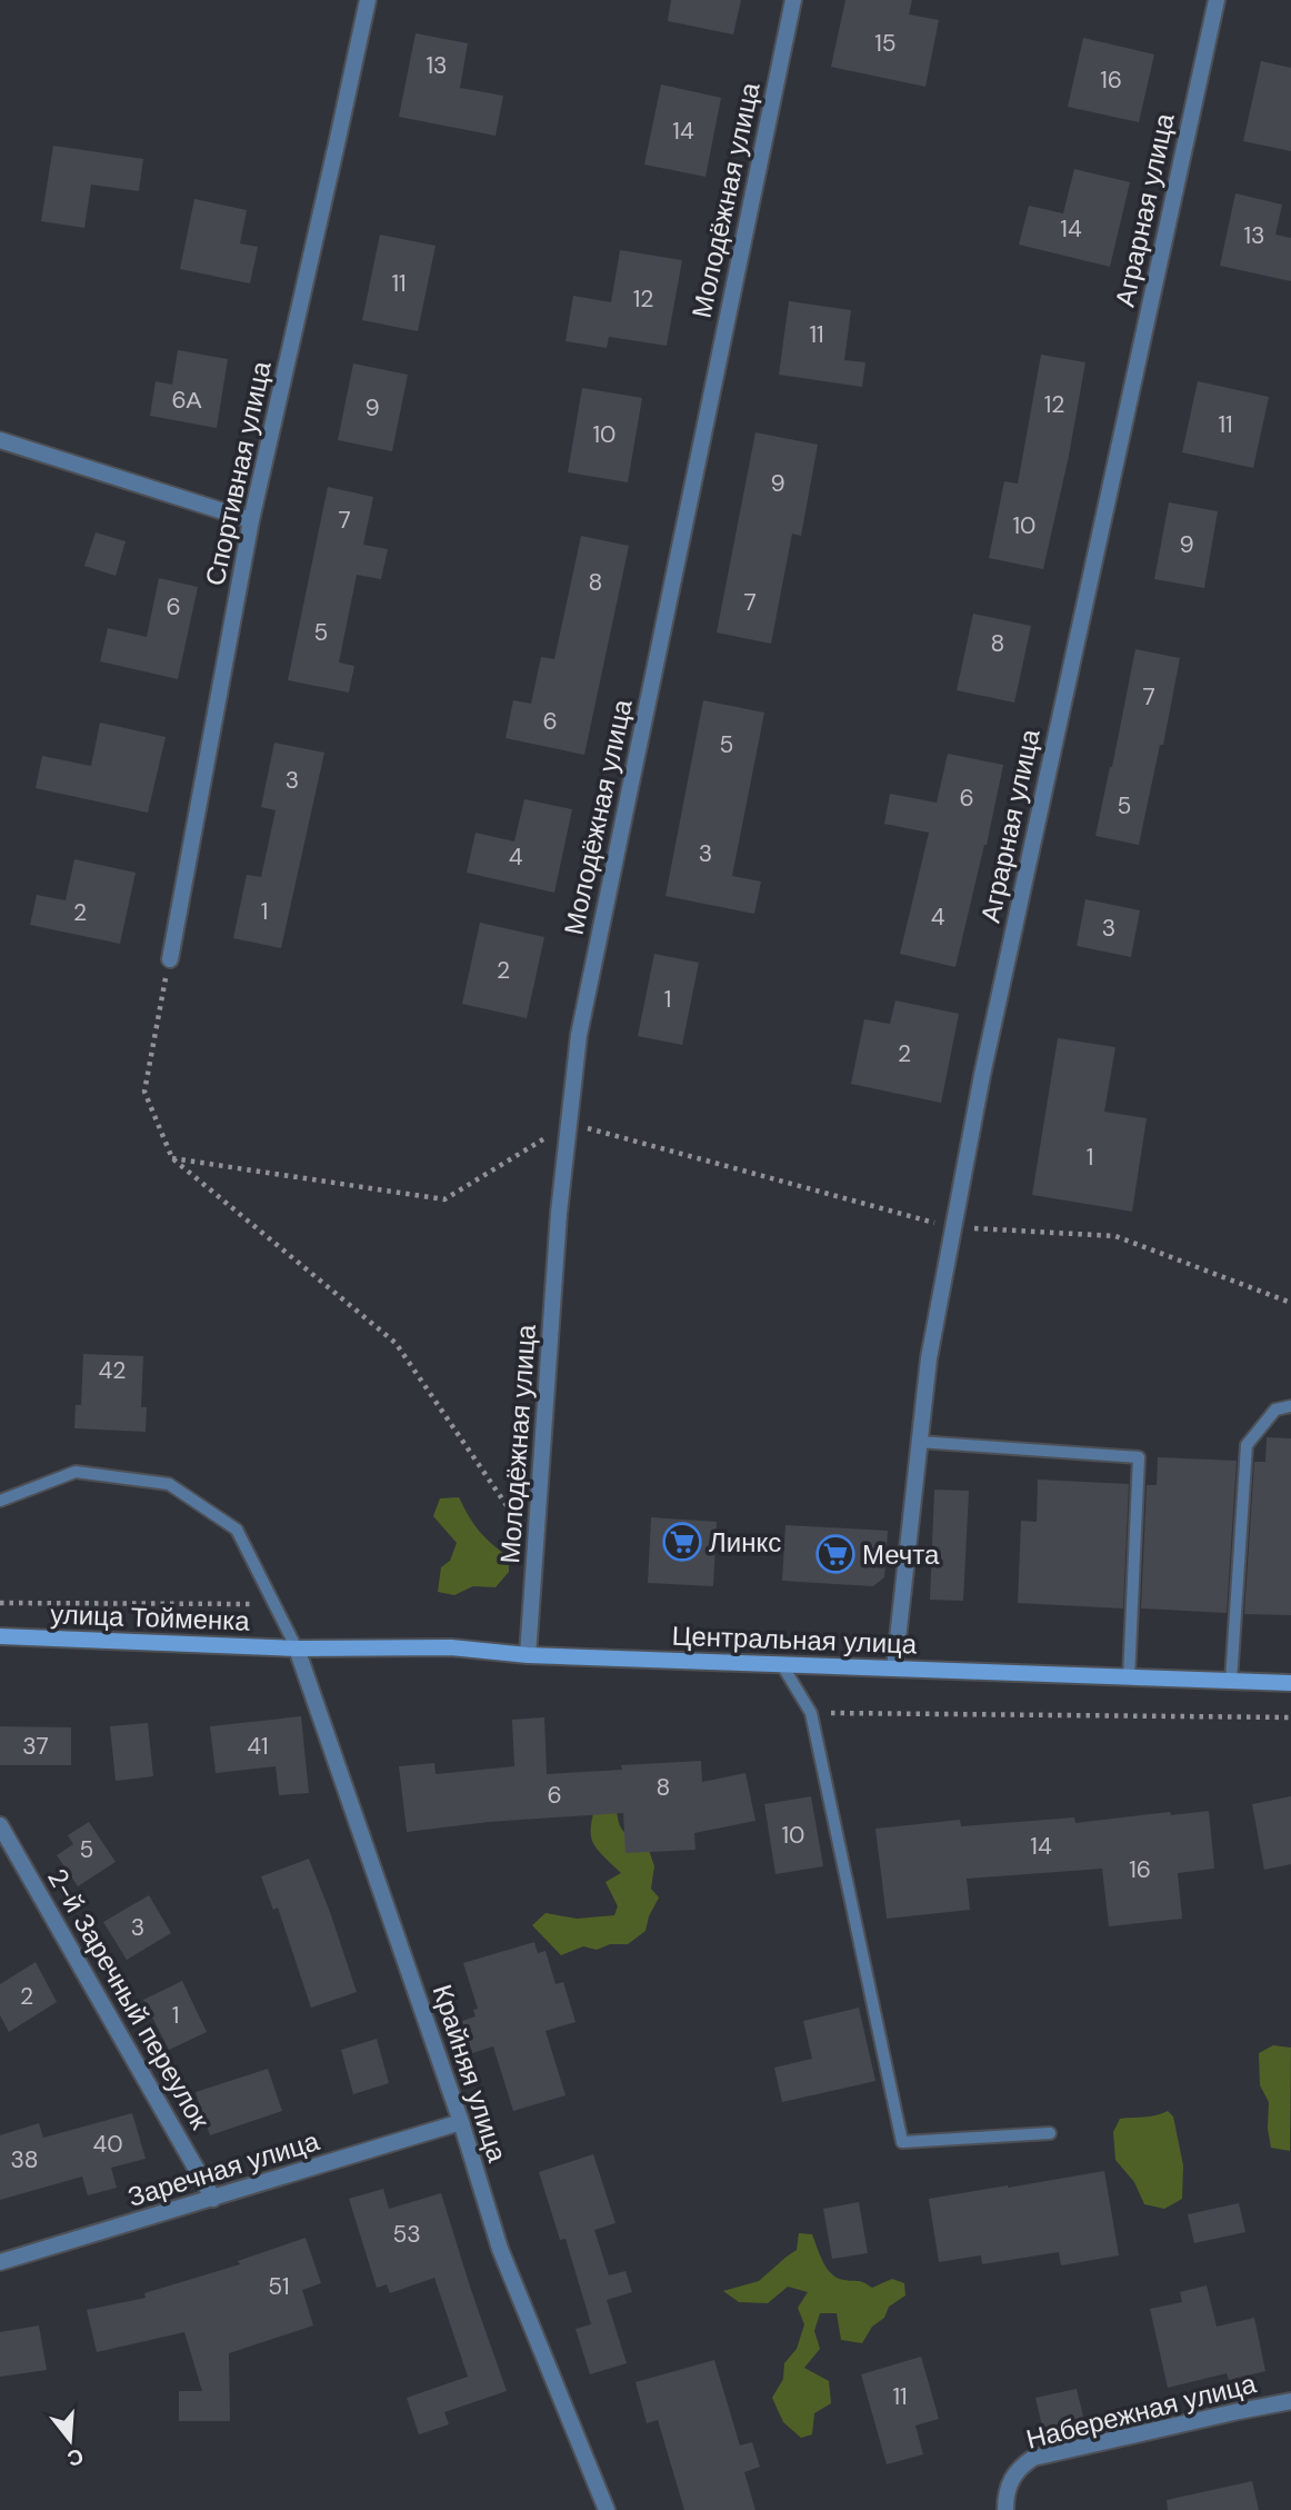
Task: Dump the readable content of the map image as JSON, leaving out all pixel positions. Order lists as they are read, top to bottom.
{
  "streets": {
    "street": [
      "Молодёжная улица",
      "Аграрная улица",
      "Спортивная улица",
      "улица Тойменка",
      "Центральная улица",
      "2-й Заречный переулок",
      "Крайняя улица",
      "Заречная улица",
      "Набережная улица"
    ]
  },
  "crossings": [
    ["Молодёжная улица", "Центральная улица"],
    ["Аграрная улица", "Центральная улица"],
    ["улица Тойменка", "Центральная улица"],
    ["улица Тойменка", "Крайняя улица"],
    ["Центральная улица", "Крайняя улица"],
    ["2-й Заречный переулок", "Заречная улица"],
    ["Крайняя улица", "Заречная улица"]
  ],
  "places": {
    "supermarket": ["Линкс", "Мечта"]
  },
  "house_numbers": [
    "15",
    "13",
    "16",
    "14",
    "14",
    "13",
    "11",
    "12",
    "11",
    "6А",
    "12",
    "9",
    "11",
    "10",
    "9",
    "7",
    "10",
    "9",
    "8",
    "7",
    "6",
    "5",
    "8",
    "7",
    "6",
    "5",
    "3",
    "6",
    "5",
    "3",
    "4",
    "1",
    "2",
    "4",
    "3",
    "2",
    "1",
    "2",
    "1",
    "42",
    "37",
    "41",
    "8",
    "6",
    "10",
    "14",
    "5",
    "16",
    "3",
    "2",
    "1",
    "40",
    "38",
    "53",
    "51",
    "11"
  ],
  "north": "bottom"
}
